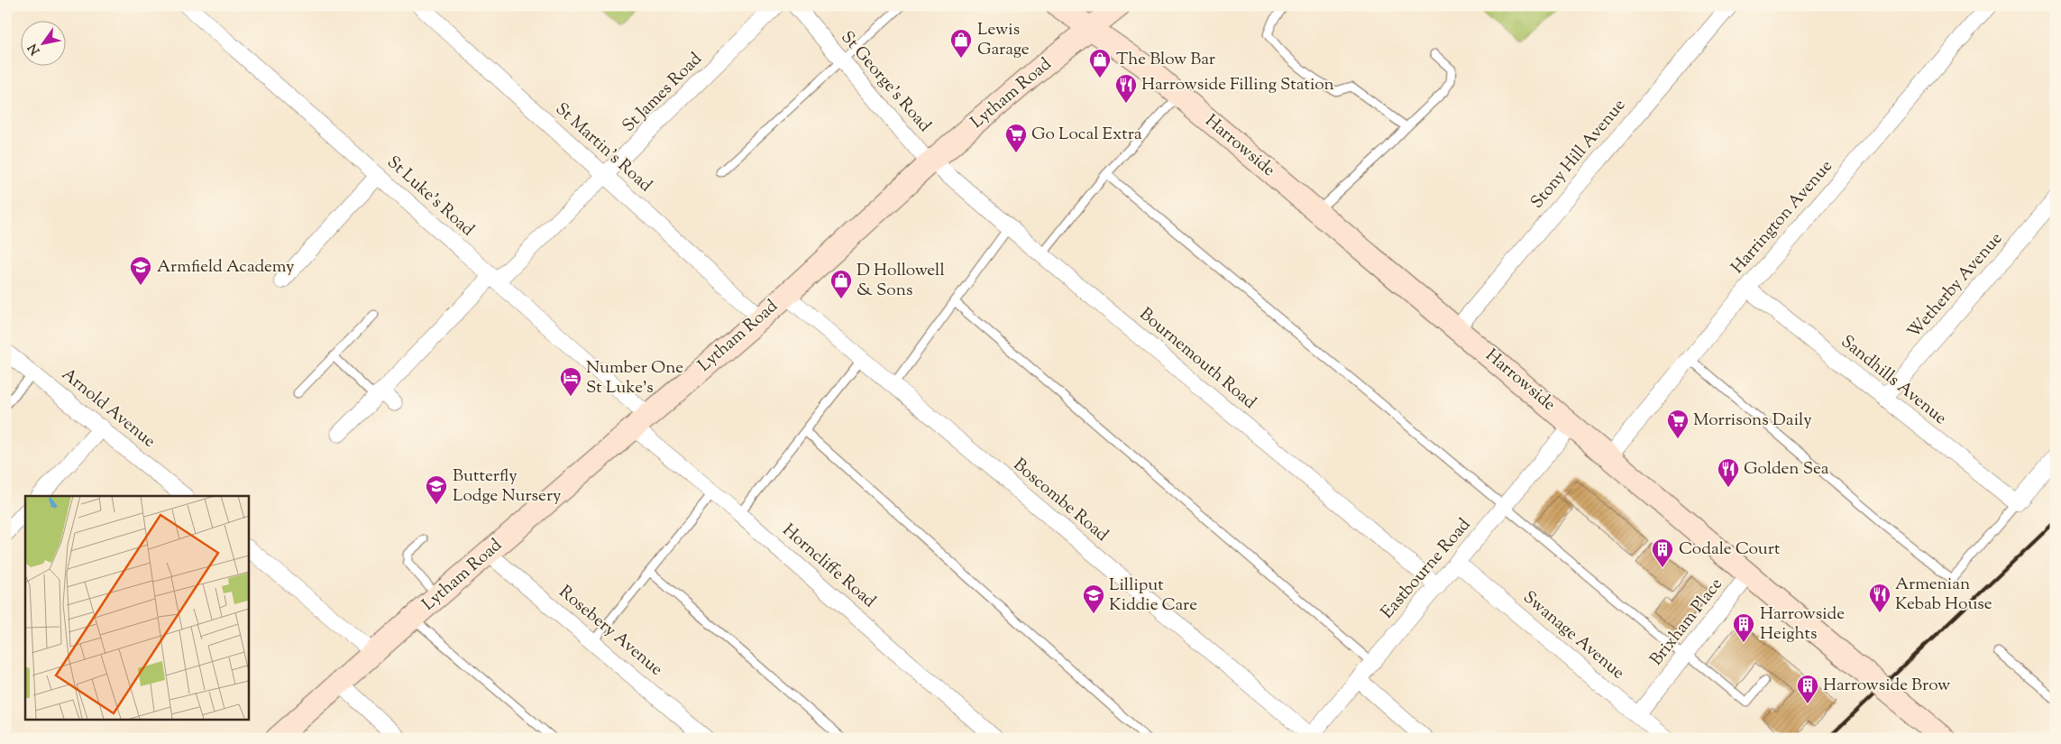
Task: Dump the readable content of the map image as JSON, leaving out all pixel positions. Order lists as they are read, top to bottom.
{
  "streets": {
    "street": [
      "St George's Road",
      "St James Road",
      "Lytham Road",
      "Harrowside",
      "St Martin's Road",
      "Stony Hill Avenue",
      "St Luke's Road",
      "Harrington Avenue",
      "Wetherby Avenue",
      "Bournemouth Road",
      "Sandhills Avenue",
      "Arnold Avenue",
      "Boscombe Road",
      "Horncliffe Road",
      "Eastbourne Road",
      "Brixham Place",
      "Rosebery Avenue",
      "Swanage Avenue"
    ]
  },
  "crossings": [
    ["St George's Road", "Lytham Road"],
    ["St George's Road", "Bournemouth Road"],
    ["St James Road", "St Martin's Road"],
    ["St James Road", "St Luke's Road"],
    ["Lytham Road", "Harrowside"],
    ["Lytham Road", "St Martin's Road"],
    ["Lytham Road", "St Luke's Road"],
    ["Lytham Road", "Bournemouth Road"],
    ["Lytham Road", "Boscombe Road"],
    ["Lytham Road", "Horncliffe Road"],
    ["Lytham Road", "Rosebery Avenue"],
    ["Harrowside", "Stony Hill Avenue"],
    ["Harrowside", "Harrington Avenue"],
    ["Harrowside", "Eastbourne Road"],
    ["Harrowside", "Brixham Place"],
    ["St Luke's Road", "Horncliffe Road"],
    ["Harrington Avenue", "Sandhills Avenue"],
    ["Wetherby Avenue", "Sandhills Avenue"],
    ["Bournemouth Road", "Eastbourne Road"],
    ["Boscombe Road", "Eastbourne Road"],
    ["Eastbourne Road", "Swanage Avenue"],
    ["Brixham Place", "Swanage Avenue"]
  ],
  "places": {
    "shop": ["Lewis Garage", "The Blow Bar", "D Hollowell & Sons"],
    "restaurant": ["Harrowside Filling Station", "Golden Sea", "Armenian Kebab House"],
    "supermarket": ["Go Local Extra", "Morrisons Daily"],
    "school or university": ["Armfield Academy", "Butterfly Lodge Nursery", "Lilliput Kiddie Care"],
    "hotel": ["Number One St Luke's"],
    "building": ["Codale Court", "Harrowside Heights", "Harrowside Brow"]
  },
  "north": "bottom left"
}
